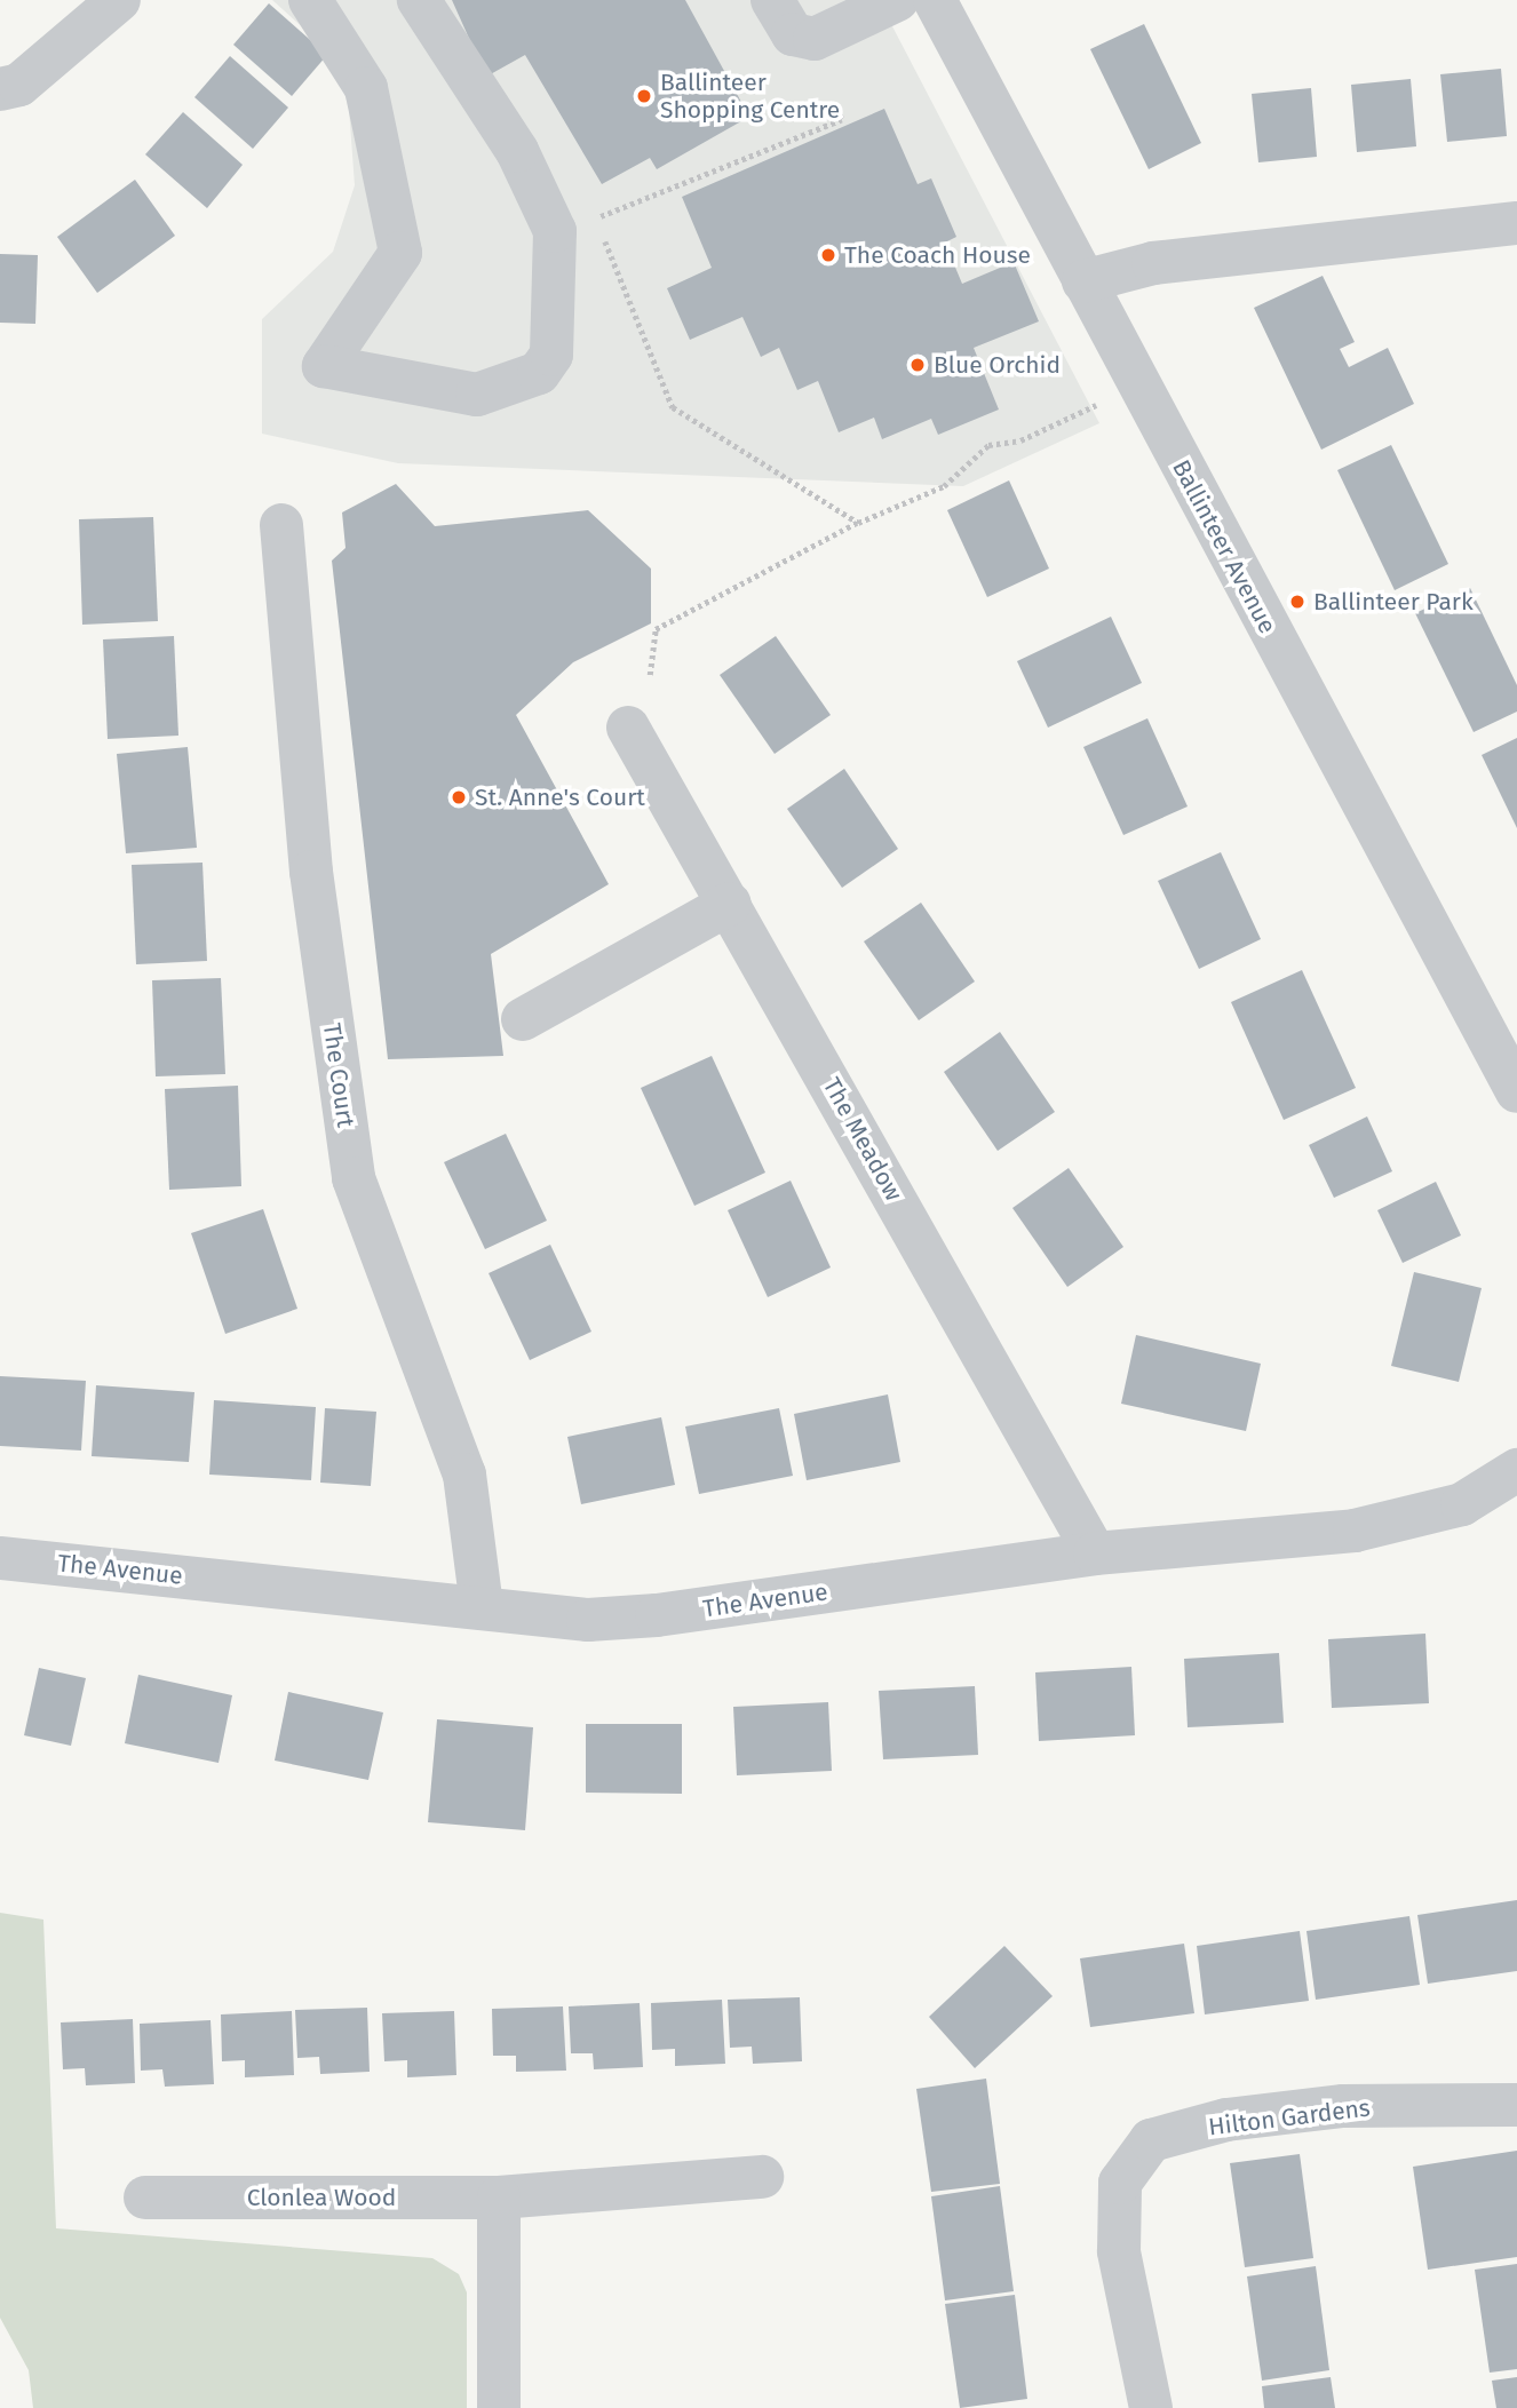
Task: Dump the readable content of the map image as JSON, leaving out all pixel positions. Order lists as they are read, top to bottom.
{
  "streets": {
    "street": [
      "Ballinteer Avenue",
      "The Court",
      "The Meadow",
      "The Avenue",
      "Hilton Gardens",
      "Clonlea Wood"
    ]
  },
  "crossings": [
    ["The Court", "The Avenue"],
    ["The Meadow", "The Avenue"]
  ],
  "places": [
    "Ballinteer Shopping Centre",
    "The Coach House",
    "Blue Orchid",
    "Ballinteer Park",
    "St. Anne's Court"
  ]
}
